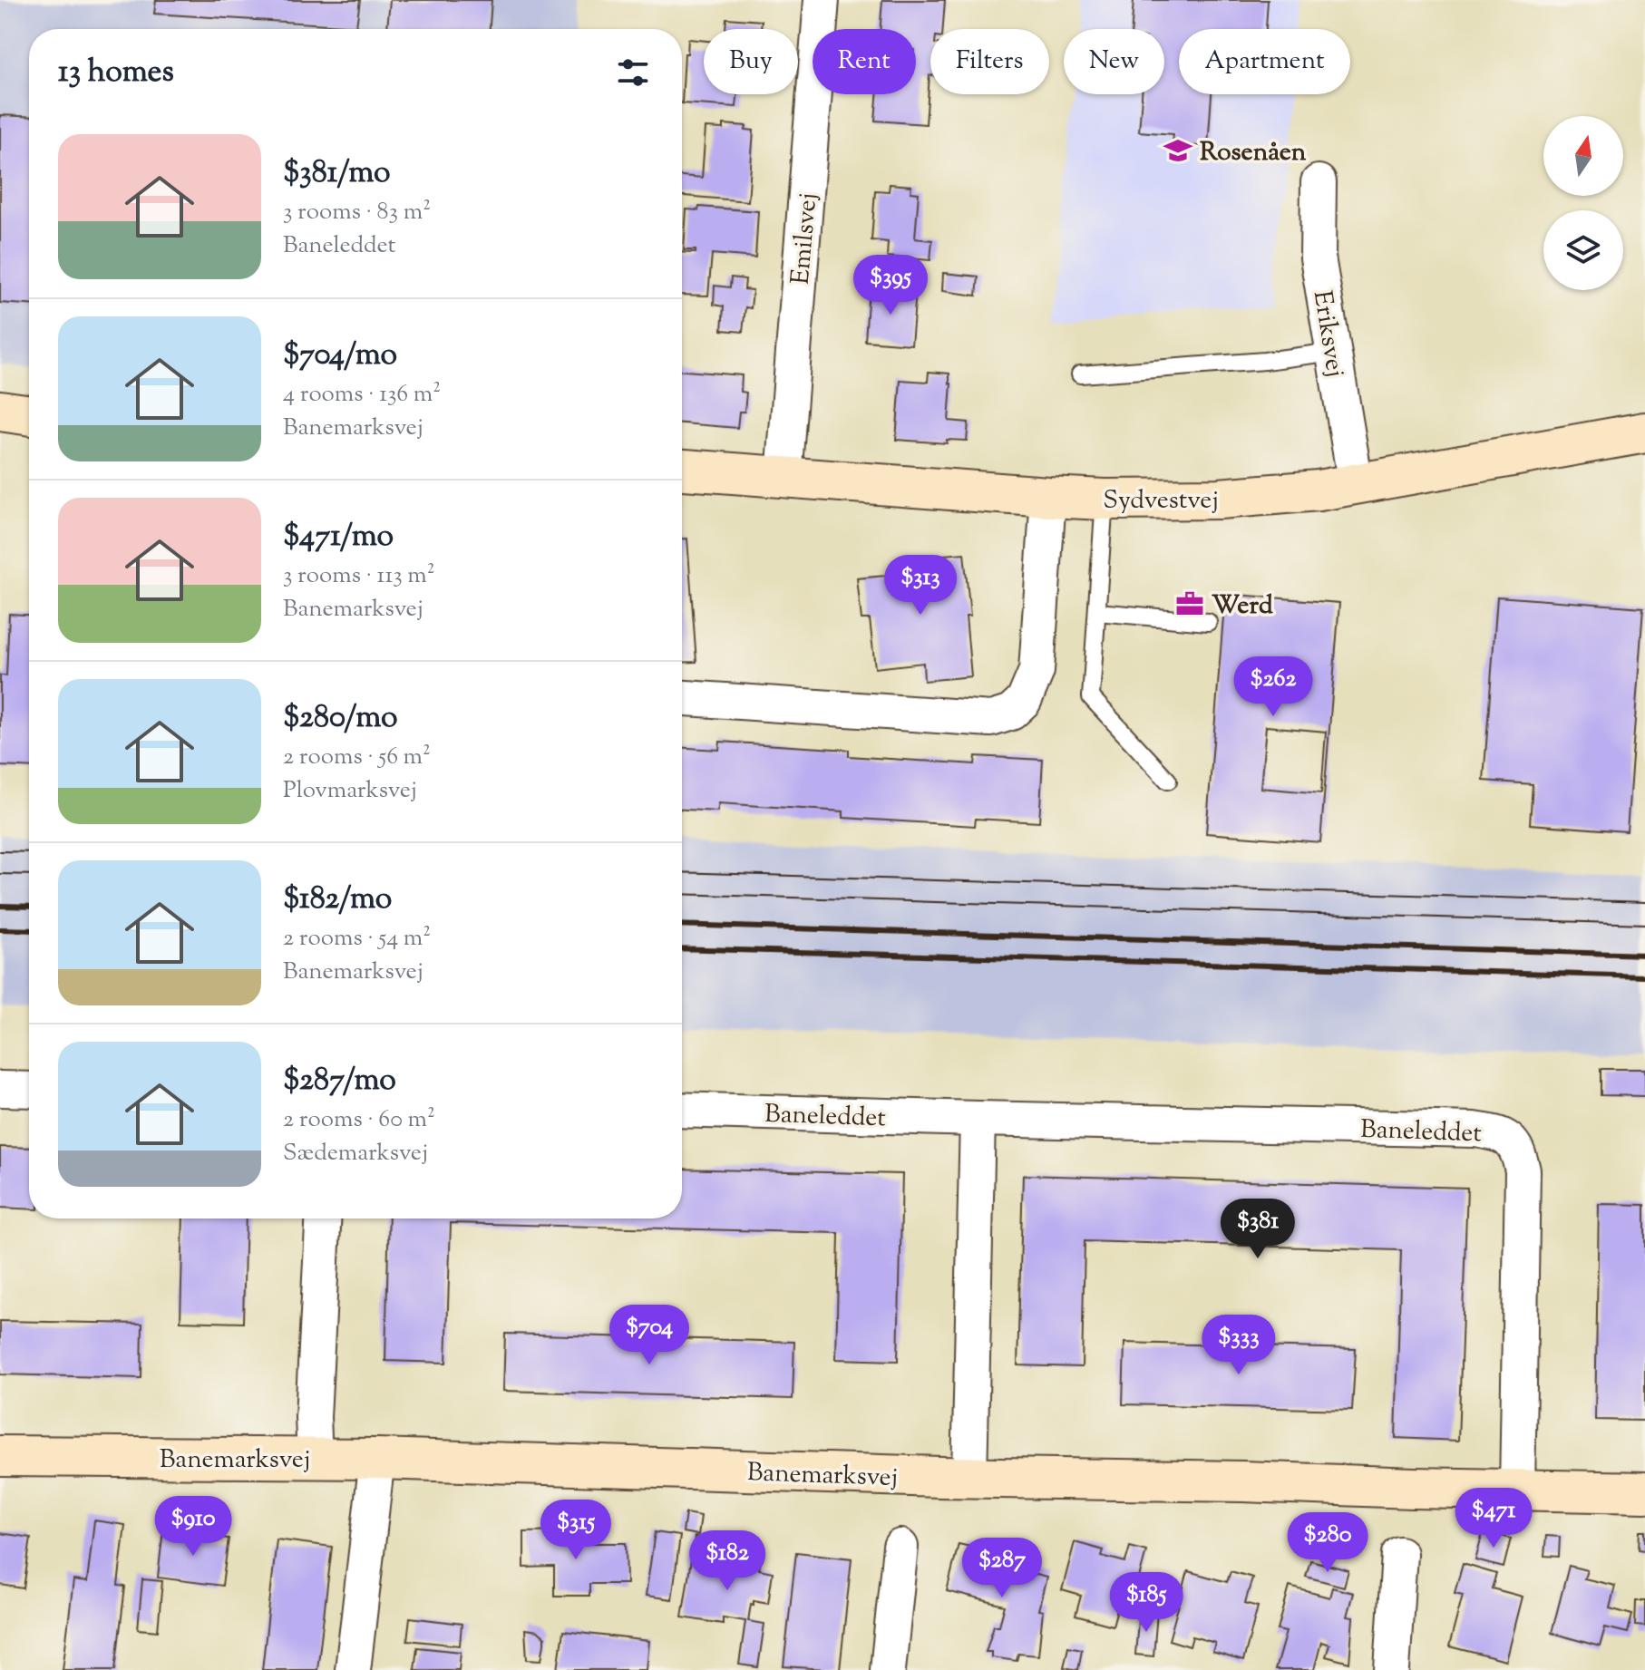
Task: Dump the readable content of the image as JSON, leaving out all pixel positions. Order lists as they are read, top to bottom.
{
  "streets": {
    "street": [
      "Emilsvej",
      "Eriksvej",
      "Sydvestvej",
      "Baneleddet",
      "Banemarksvej"
    ]
  },
  "crossings": [
    ["Emilsvej", "Sydvestvej"],
    ["Eriksvej", "Sydvestvej"],
    ["Baneleddet", "Banemarksvej"]
  ],
  "places": {
    "school or university": ["Rosenåen"],
    "office": ["Werd"]
  },
  "north": "top",
  "page": {
    "chip": [
      "Buy",
      "Rent",
      "Filters",
      "New",
      "Apartment"
    ],
    "heading": "13 homes",
    "list": [
      {
        "name": "$381/mo",
        "note": "3 rooms · 83 m² · Baneleddet"
      },
      {
        "name": "$704/mo",
        "note": "4 rooms · 136 m² · Banemarksvej"
      },
      {
        "name": "$471/mo",
        "note": "3 rooms · 113 m² · Banemarksvej"
      },
      {
        "name": "$280/mo",
        "note": "2 rooms · 56 m² · Plovmarksvej"
      },
      {
        "name": "$182/mo",
        "note": "2 rooms · 54 m² · Banemarksvej"
      },
      {
        "name": "$287/mo",
        "note": "2 rooms · 60 m² · Sædemarksvej"
      }
    ],
    "price": [
      "$395",
      "$313",
      "$262",
      "$381",
      "$704",
      "$333",
      "$471",
      "$910",
      "$315",
      "$280",
      "$182",
      "$287",
      "$185"
    ]
  }
}
